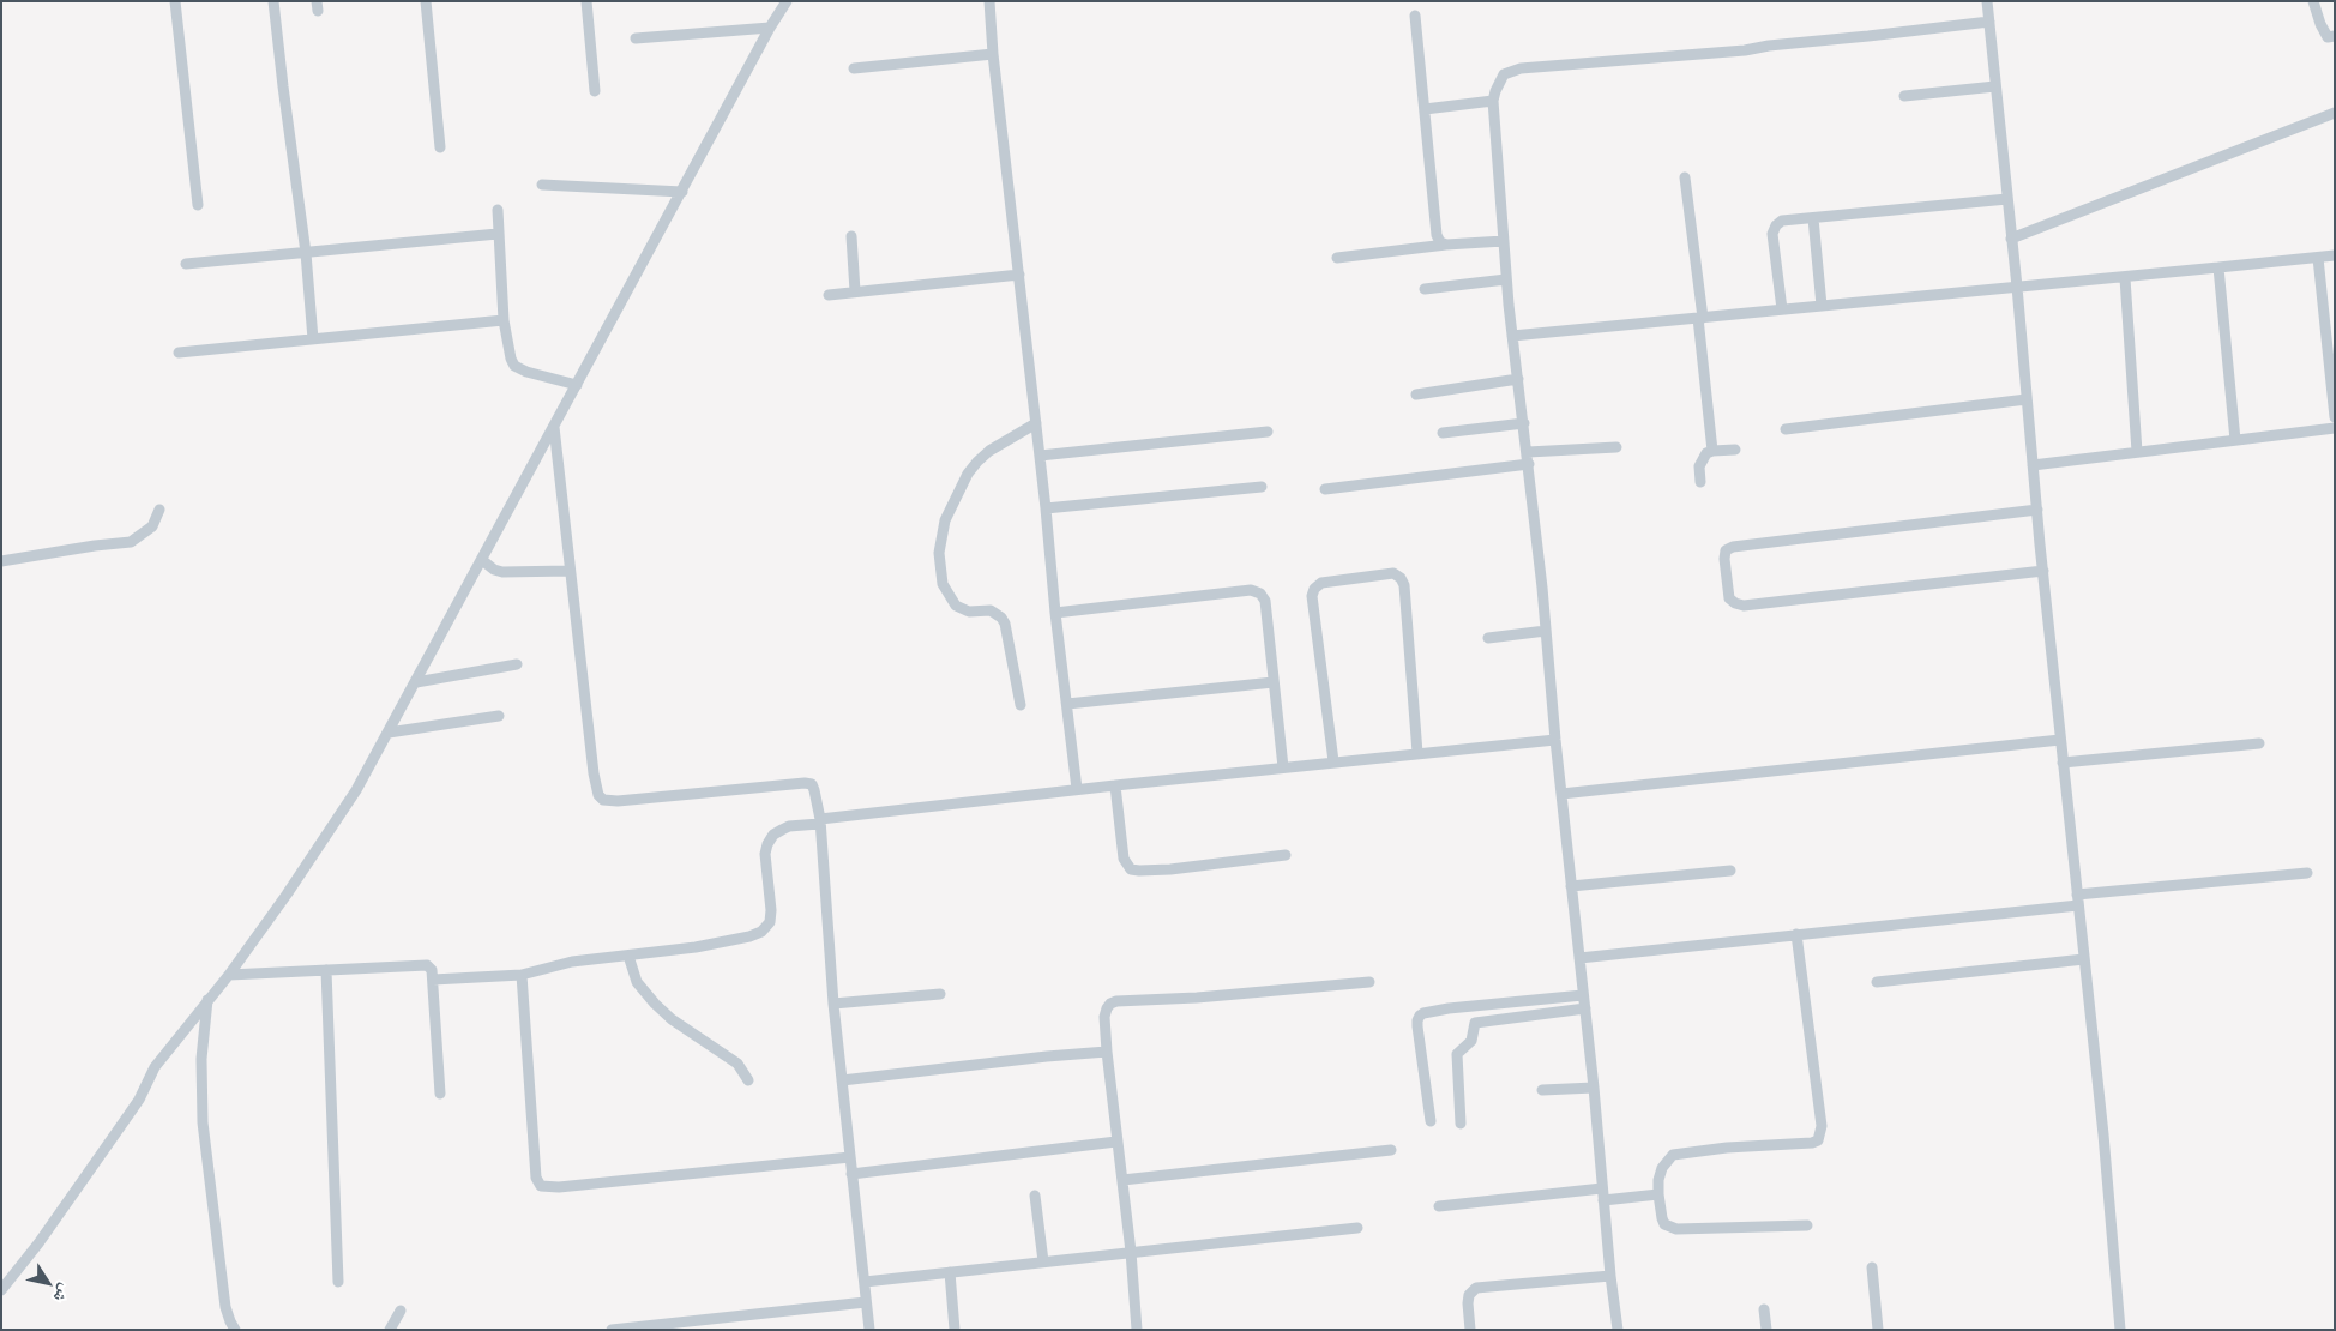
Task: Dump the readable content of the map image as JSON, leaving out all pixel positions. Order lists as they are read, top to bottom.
{
  "north": "bottom right"
}
